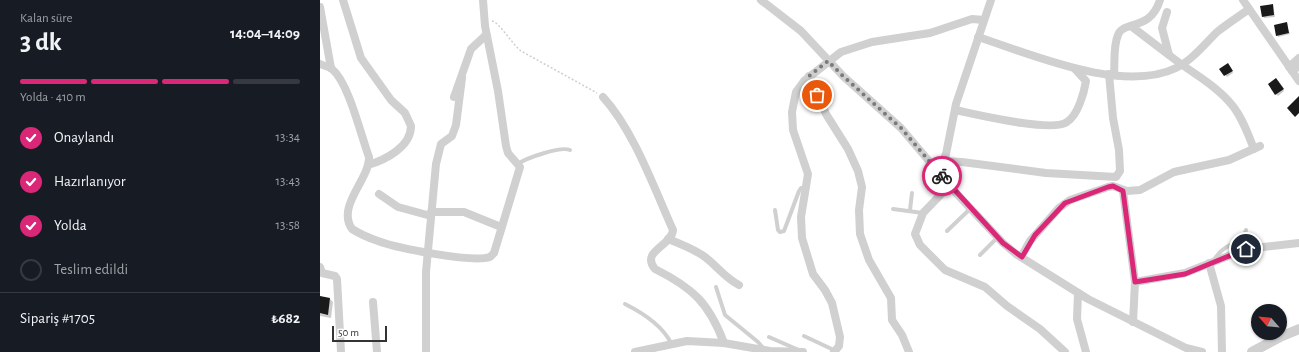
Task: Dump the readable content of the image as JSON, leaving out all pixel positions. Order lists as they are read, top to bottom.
{
  "scale_bar": "50 m",
  "north": "top left",
  "page": {
    "heading": ["3 dk", "Kalan süre", "14:04–14:09"],
    "panel": ["Sipariş #1705", "₺682"],
    "bar": "Yolda · 410 m",
    "list": [
      ["Onaylandı", "13:34"],
      ["Hazırlanıyor", "13:43"],
      ["Yolda", "13:58"],
      "Teslim edildi"
    ],
    "scale": "50 m"
  }
}
